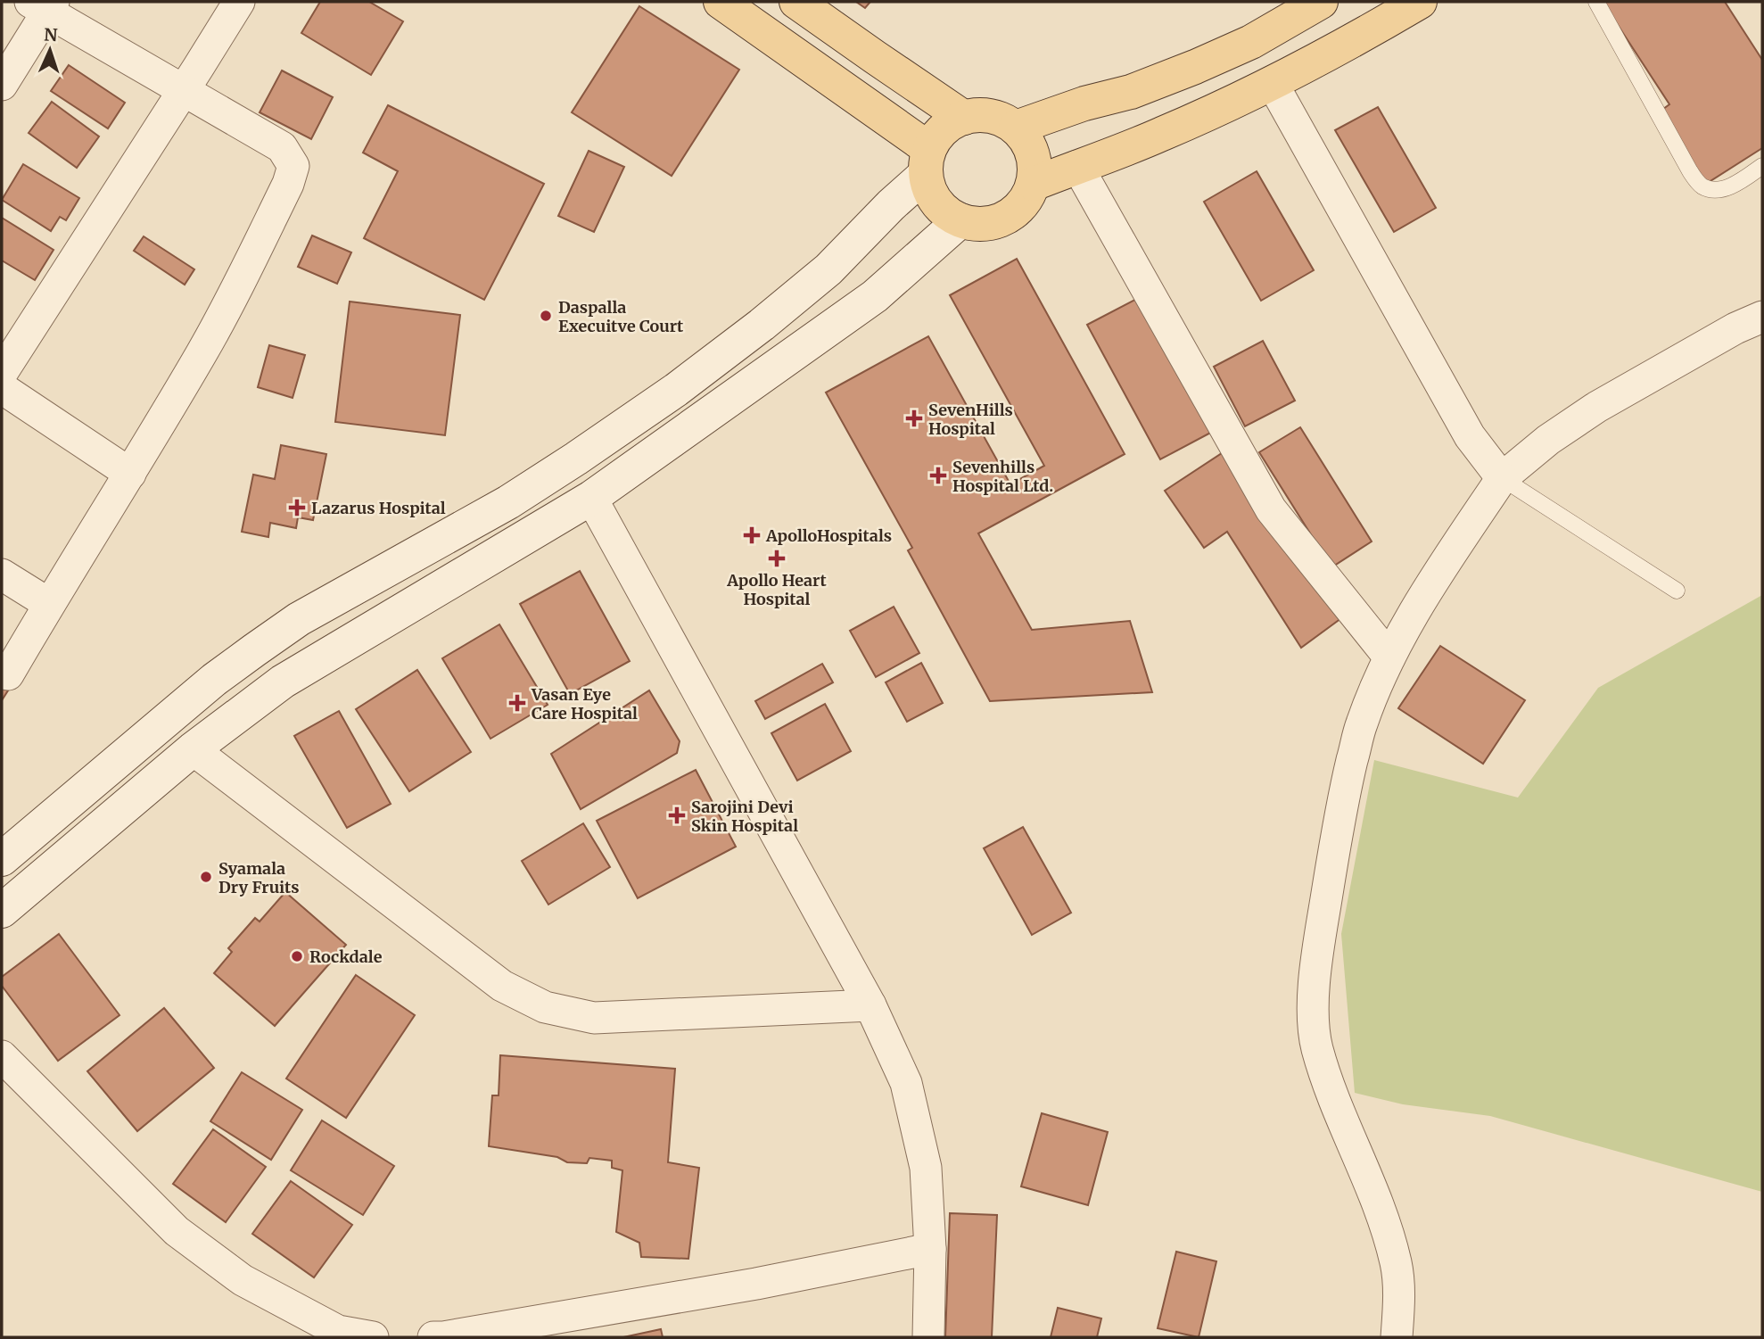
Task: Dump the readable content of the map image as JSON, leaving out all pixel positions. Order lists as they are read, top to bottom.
{
  "places": {
    "other": ["Daspalla Execuitve Court", "Syamala Dry Fruits", "Rockdale"],
    "health": [
      "SevenHills Hospital",
      "Sevenhills Hospital Ltd.",
      "Lazarus Hospital",
      "ApolloHospitals",
      "Apollo Heart Hospital",
      "Vasan Eye Care Hospital",
      "Sarojini Devi Skin Hospital"
    ]
  },
  "north": "top"
}
